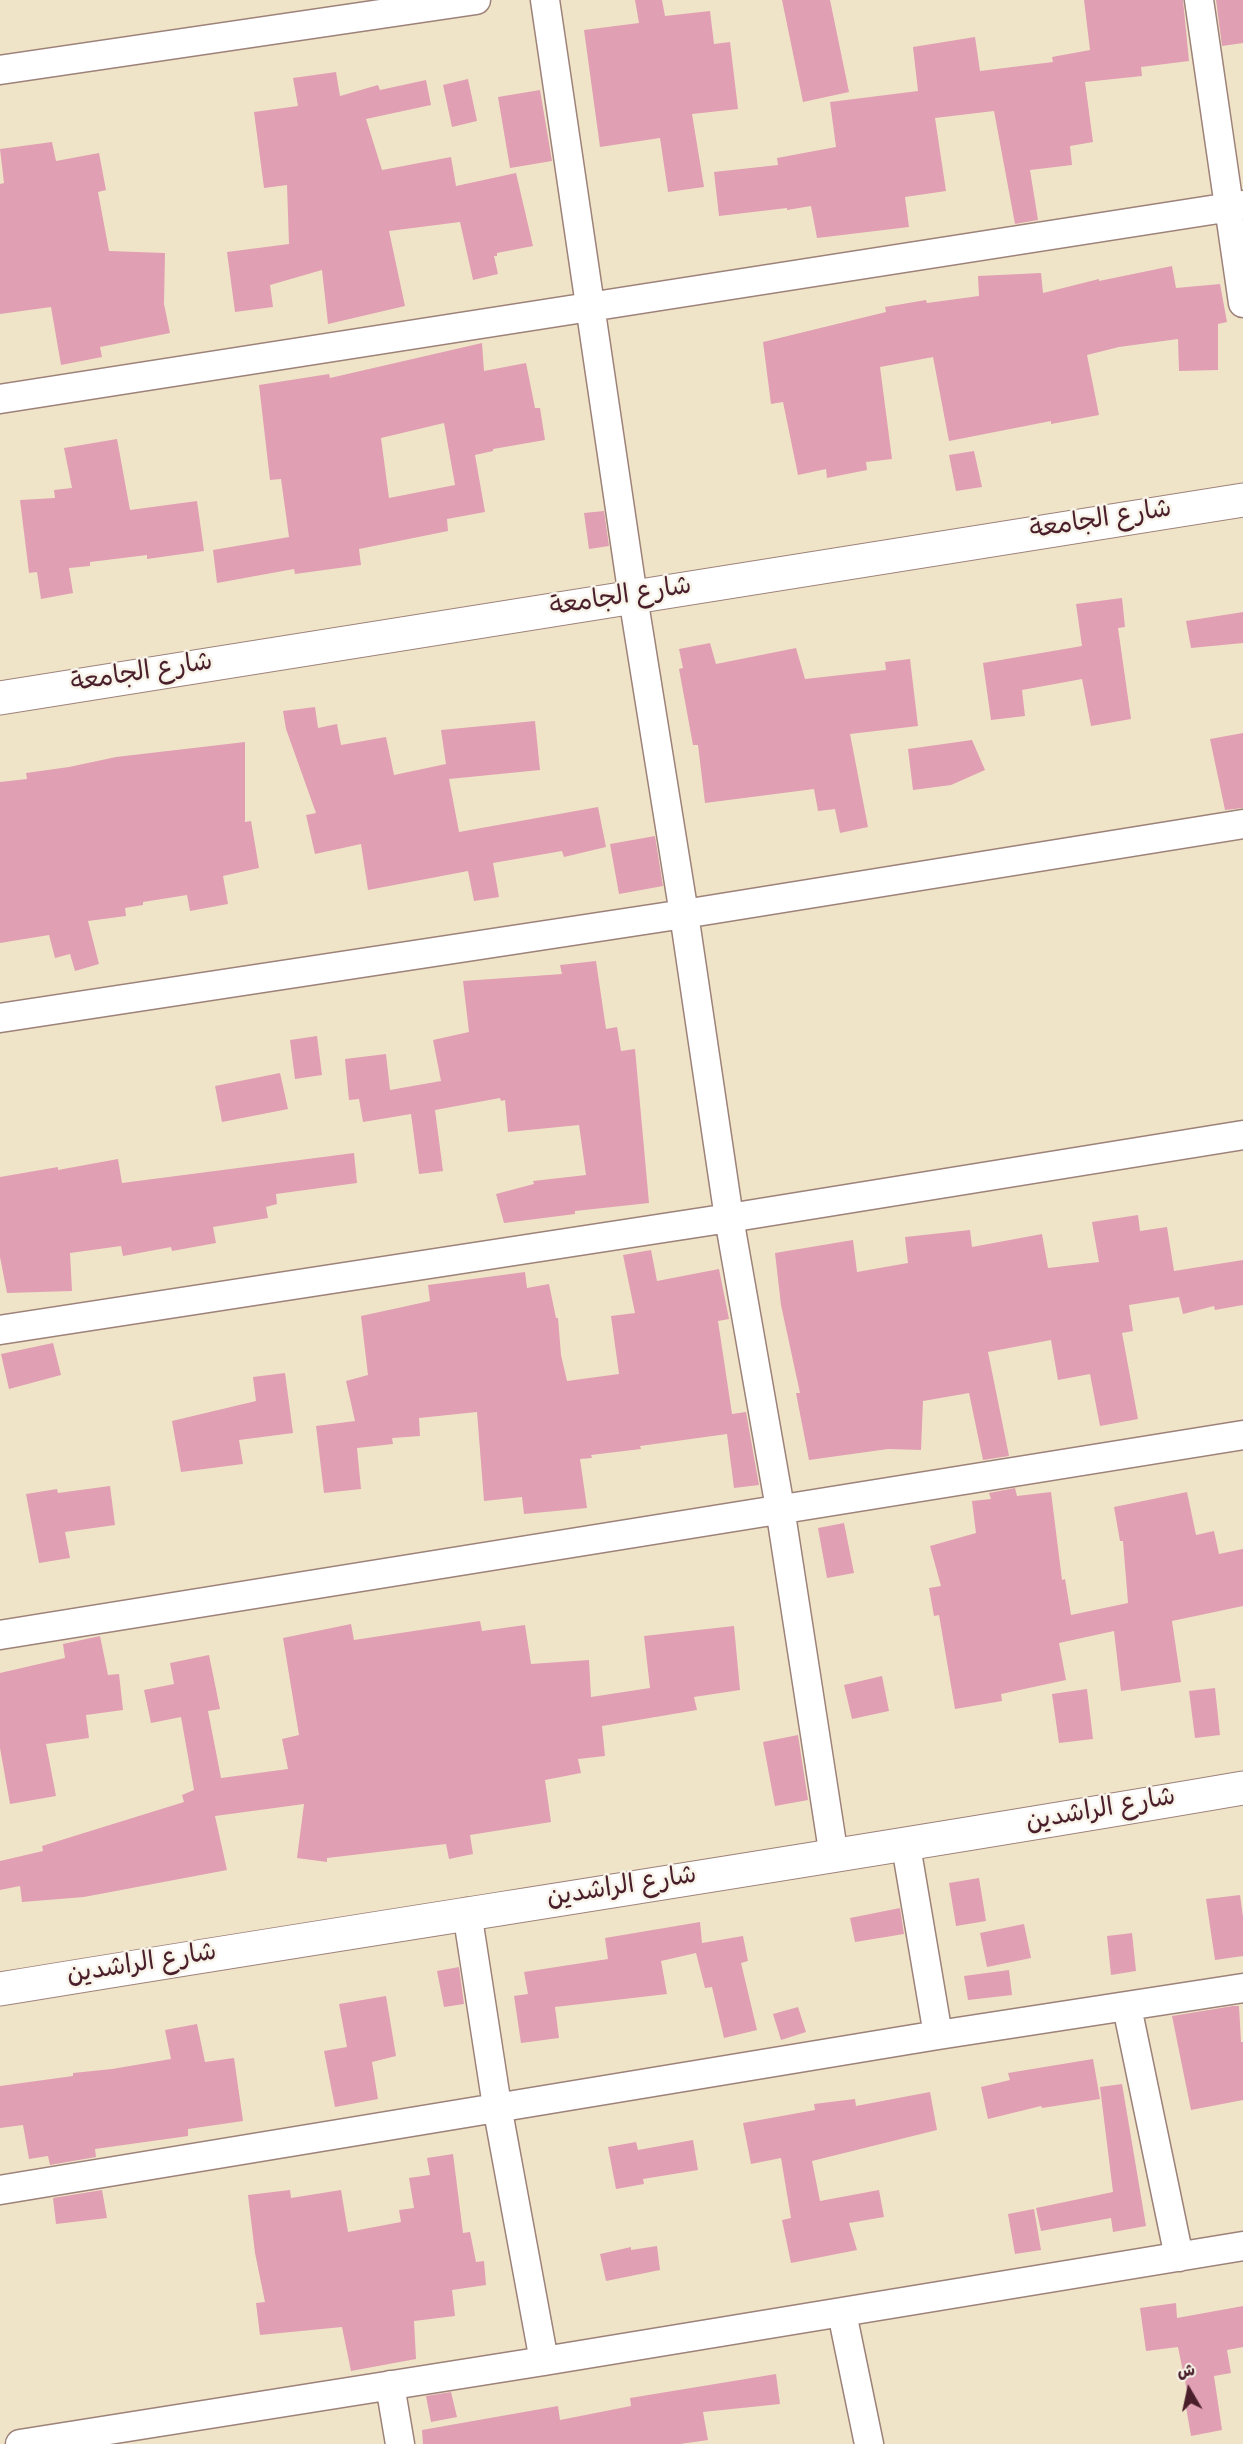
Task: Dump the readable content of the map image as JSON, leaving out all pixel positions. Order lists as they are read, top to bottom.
{
  "streets": {
    "street": ["شارع الجامعة", "شارع الراشدين"]
  },
  "north": "top"
}
